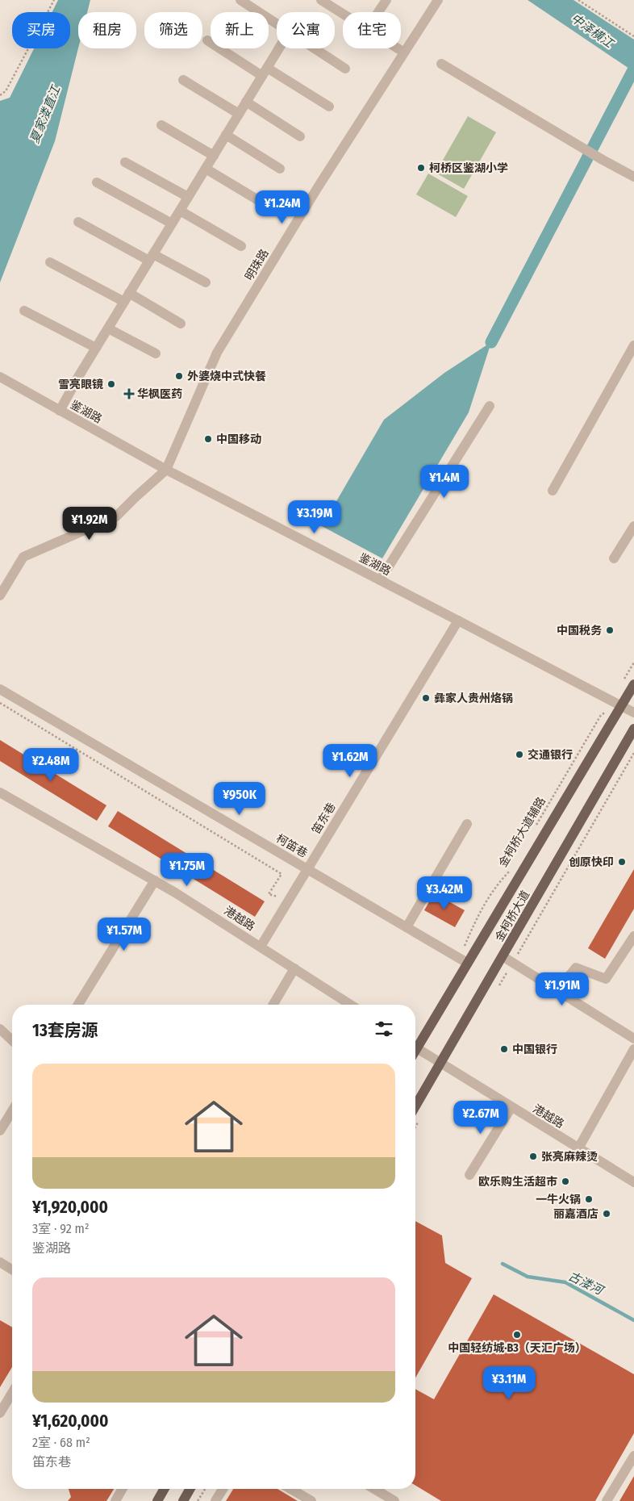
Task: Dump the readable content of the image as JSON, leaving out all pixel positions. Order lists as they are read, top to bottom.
{
  "streets": {
    "main road": ["金柯桥大道"],
    "street": [
      "明珠路",
      "鉴湖路",
      "笛东巷",
      "柯笛巷",
      "港越路"
    ],
    "path": ["金柯桥大道辅路"]
  },
  "crossings": [
    ["明珠路", "鉴湖路"],
    ["鉴湖路", "笛东巷"],
    ["鉴湖路", "金柯桥大道辅路"],
    ["鉴湖路", "金柯桥大道"],
    ["笛东巷", "柯笛巷"],
    ["笛东巷", "港越路"],
    ["金柯桥大道辅路", "柯笛巷"],
    ["金柯桥大道辅路", "金柯桥大道"],
    ["柯笛巷", "金柯桥大道"],
    ["金柯桥大道", "港越路"]
  ],
  "water": ["中泽横江", "夏家溇直江", "古溇河"],
  "places": {
    "other": [
      "柯桥区鉴湖小学",
      "外婆烧中式快餐",
      "雪亮眼镜",
      "中国移动",
      "中国税务",
      "彝家人贵州烙锅",
      "交通银行",
      "创原快印",
      "中国银行",
      "张亮麻辣烫",
      "欧乐购生活超市",
      "一牛火锅",
      "丽嘉酒店",
      "中国轻纺城·B3（天汇广场）"
    ],
    "health": ["华枫医药"]
  },
  "page": {
    "chip": [
      "买房",
      "租房",
      "筛选",
      "新上",
      "公寓",
      "住宅"
    ],
    "price": [
      "¥1.24M",
      "¥1.4M",
      "¥3.19M",
      "¥1.92M",
      "¥1.62M",
      "¥2.48M",
      "¥950K",
      "¥1.75M",
      "¥3.42M",
      "¥1.57M",
      "¥1.91M",
      "¥2.67M",
      "¥3.11M"
    ],
    "heading": "13套房源",
    "list": [
      {
        "name": "¥1,920,000",
        "note": "3室 · 92 m² · 鉴湖路"
      },
      {
        "name": "¥1,620,000",
        "note": "2室 · 68 m² · 笛东巷"
      }
    ]
  }
}
